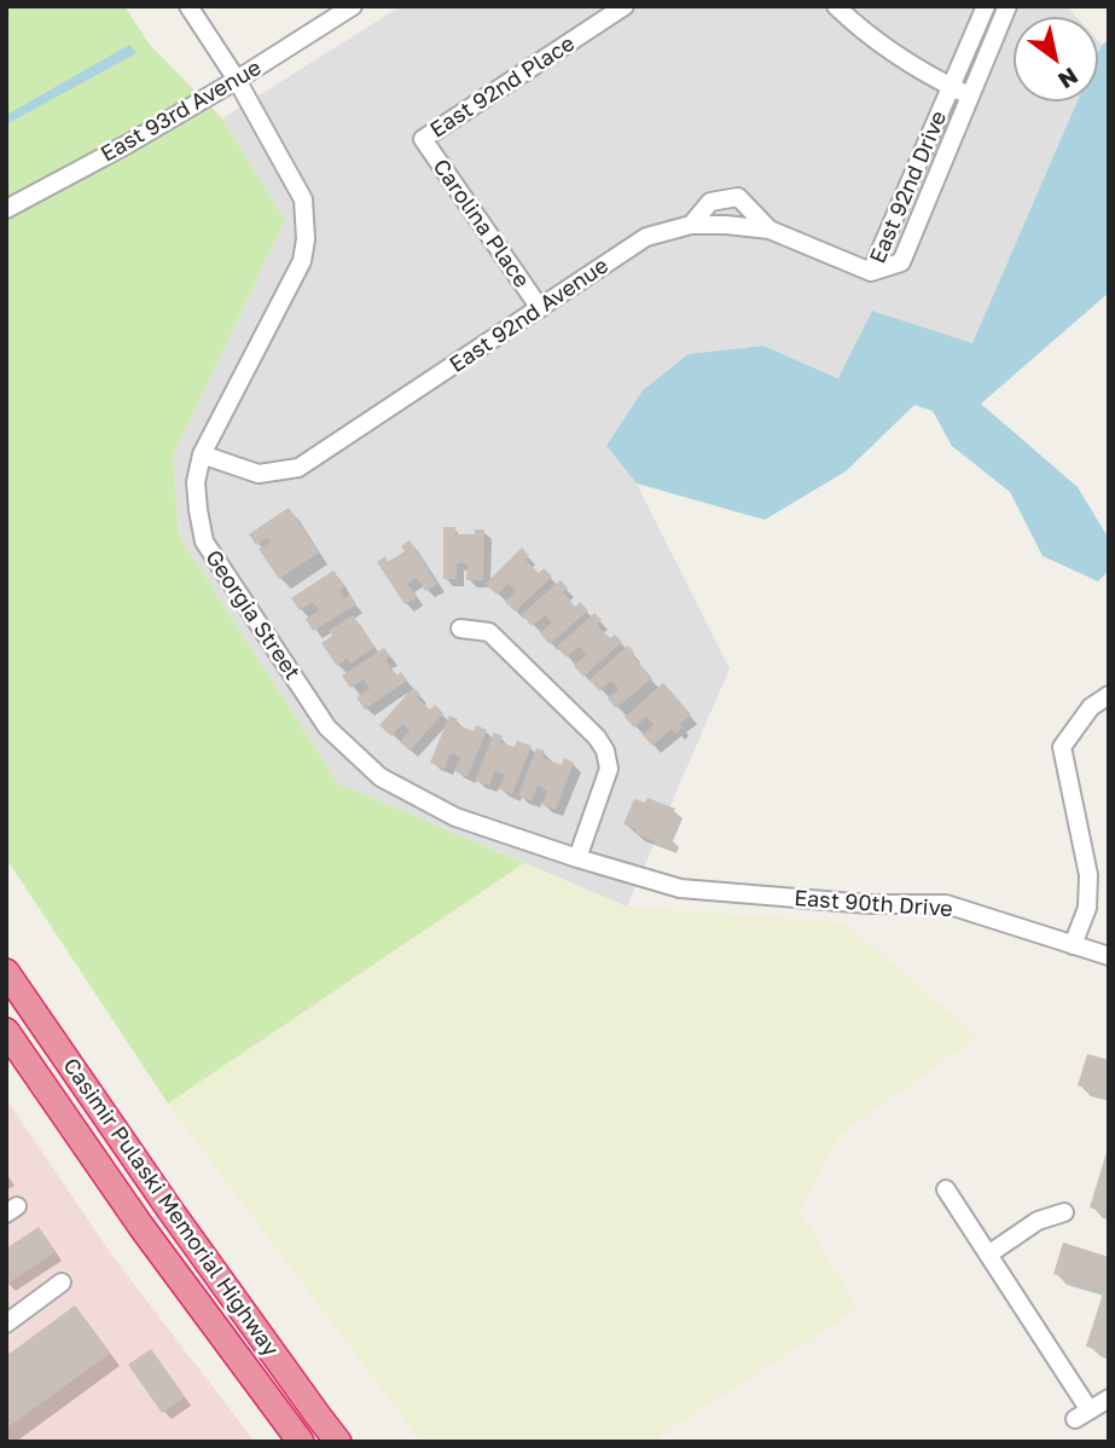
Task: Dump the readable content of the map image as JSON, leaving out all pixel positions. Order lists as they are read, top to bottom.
{
  "streets": {
    "highway": ["Casimir Pulaski Memorial Highway"],
    "street": [
      "East 92nd Place",
      "East 93rd Avenue",
      "East 92nd Drive",
      "Carolina Place",
      "East 92nd Avenue",
      "Georgia Street",
      "East 90th Drive"
    ]
  },
  "crossings": [
    ["East 92nd Place", "Carolina Place"],
    ["East 93rd Avenue", "Georgia Street"],
    ["East 92nd Drive", "East 92nd Avenue"],
    ["Carolina Place", "East 92nd Avenue"],
    ["East 92nd Avenue", "Georgia Street"],
    ["Georgia Street", "East 90th Drive"]
  ],
  "north": "bottom right"
}
